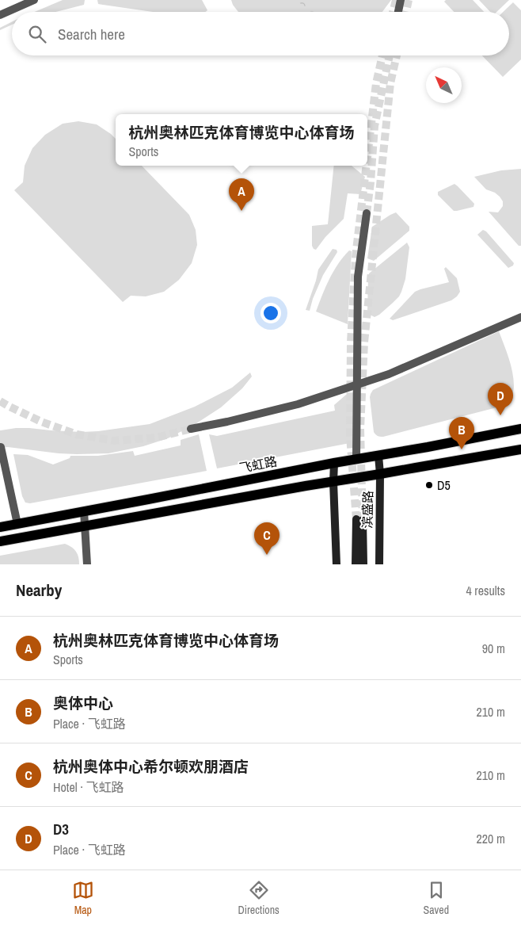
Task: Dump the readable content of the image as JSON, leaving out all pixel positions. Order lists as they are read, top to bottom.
{
  "streets": {
    "main road": ["飞虹路", "滨盛路"]
  },
  "crossings": [
    ["飞虹路", "滨盛路"]
  ],
  "places": ["D5"],
  "north": "top left",
  "page": {
    "search": "Search here",
    "popup": ["杭州奥林匹克体育博览中心体育场", "Sports"],
    "pins": [
      "A",
      "D",
      "B",
      "C"
    ],
    "heading": ["Nearby", "4 results"],
    "list": [
      {
        "mark": "A",
        "name": "杭州奥林匹克体育博览中心体育场",
        "note": "Sports",
        "value": "90 m"
      },
      {
        "mark": "B",
        "name": "奥体中心",
        "note": "Place · 飞虹路",
        "value": "210 m"
      },
      {
        "mark": "C",
        "name": "杭州奥体中心希尔顿欢朋酒店",
        "note": "Hotel · 飞虹路",
        "value": "210 m"
      },
      {
        "mark": "D",
        "name": "D3",
        "note": "Place · 飞虹路",
        "value": "220 m"
      }
    ],
    "nav": ["Map", "Directions", "Saved"]
  }
}
